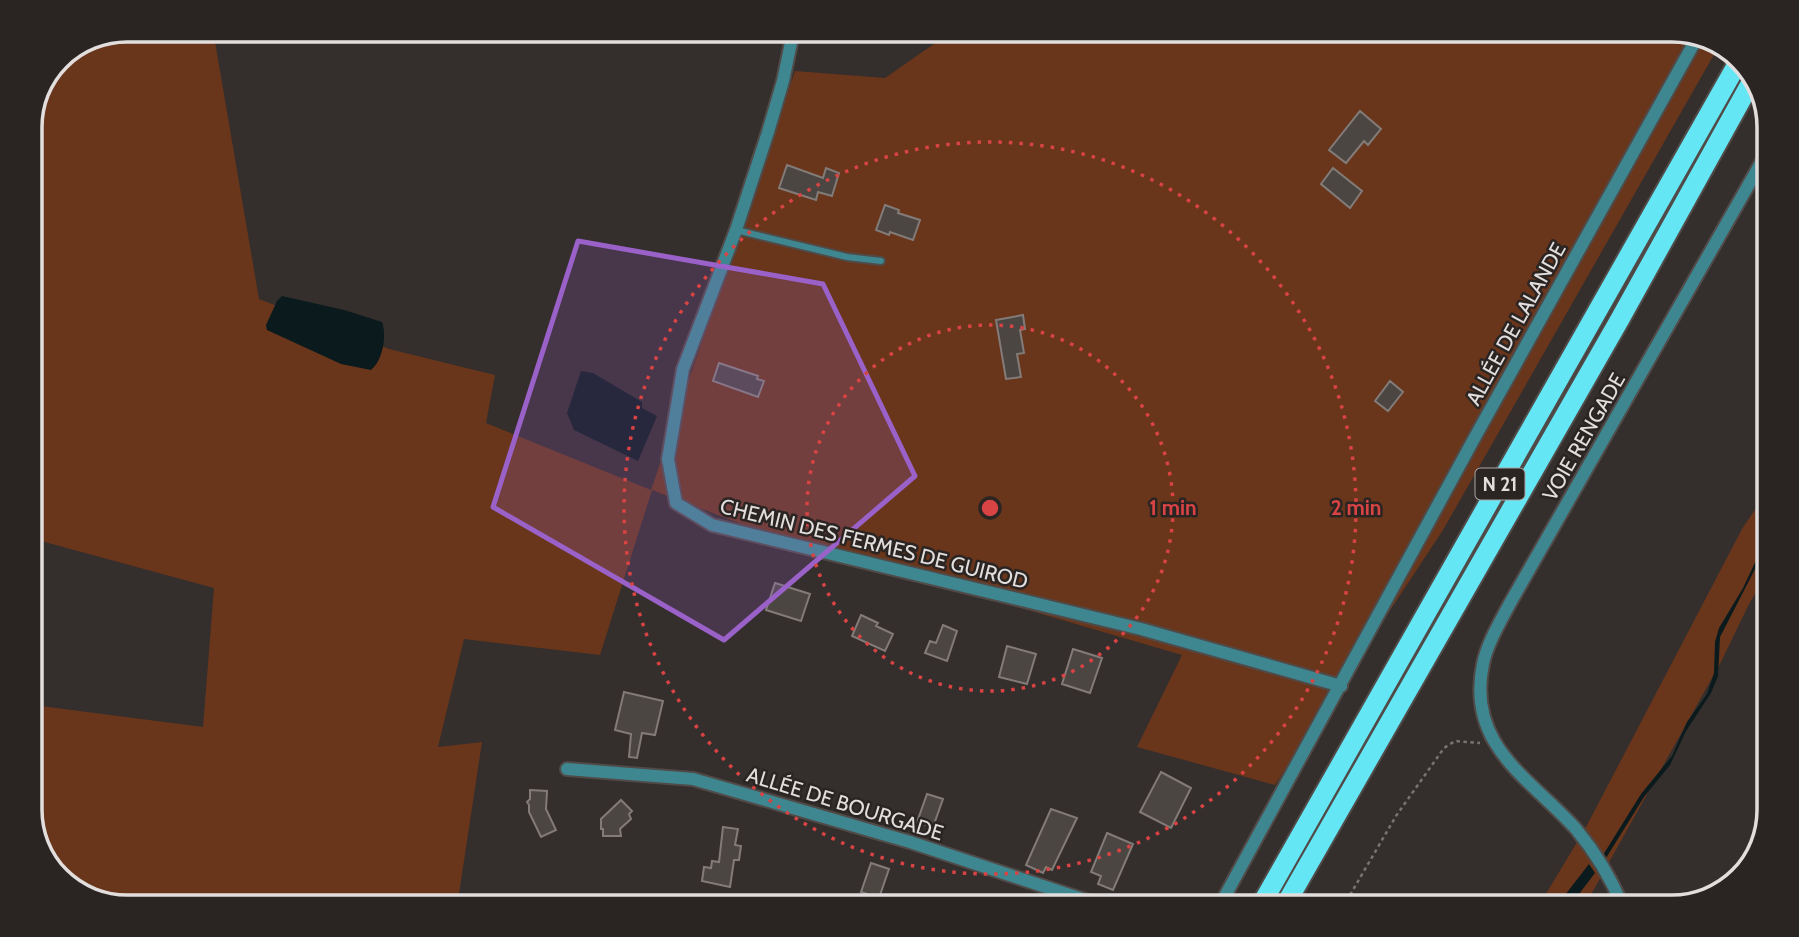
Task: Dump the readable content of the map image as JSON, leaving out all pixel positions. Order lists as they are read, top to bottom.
{
  "streets": {
    "highway": ["N 21"],
    "street": [
      "ALLÉE DE LALANDE",
      "VOIE RENGADE",
      "CHEMIN DES FERMES DE GUIROD",
      "ALLÉE DE BOURGADE"
    ]
  },
  "crossings": [
    ["ALLÉE DE LALANDE", "CHEMIN DES FERMES DE GUIROD"]
  ],
  "rings": ["1 min", "2 min"]
}
